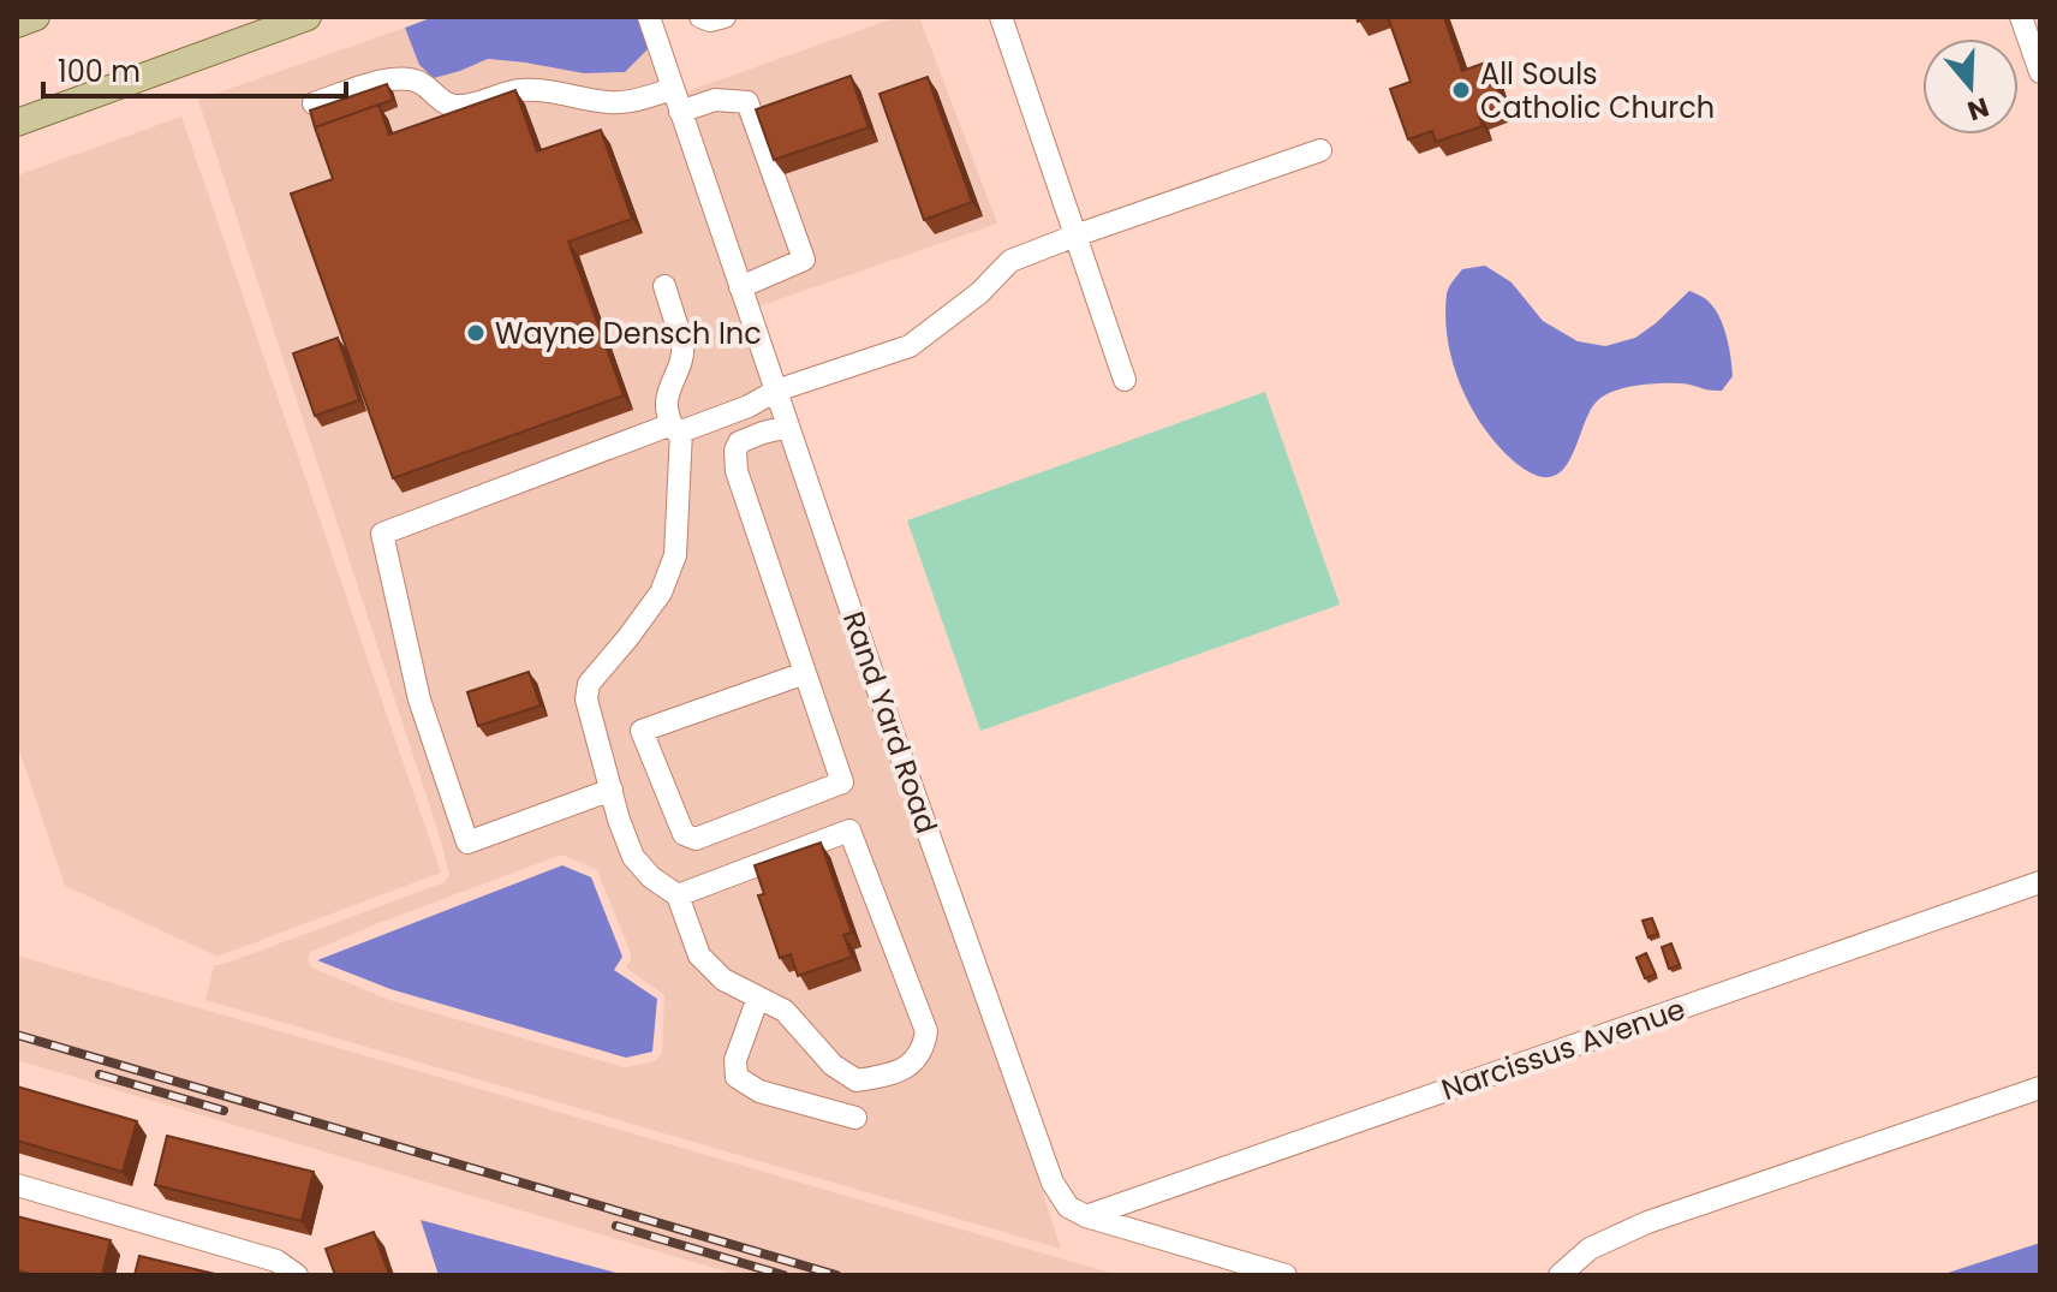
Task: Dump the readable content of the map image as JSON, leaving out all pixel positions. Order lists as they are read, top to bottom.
{
  "streets": {
    "street": ["Rand Yard Road", "Narcissus Avenue"]
  },
  "crossings": [
    ["Rand Yard Road", "Narcissus Avenue"]
  ],
  "places": ["All Souls Catholic Church", "Wayne Densch Inc"],
  "scale_bar": "100 m",
  "north": "bottom"
}
